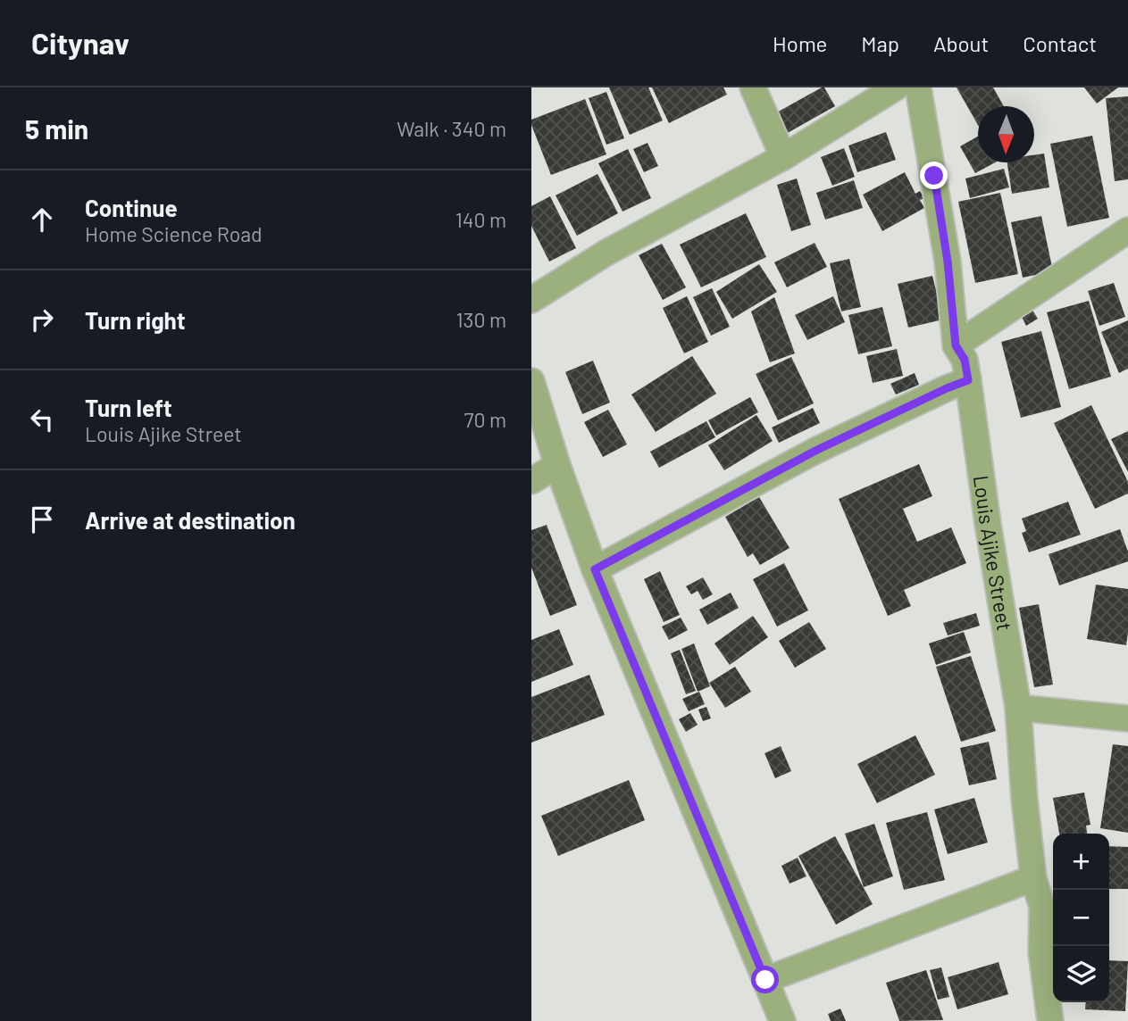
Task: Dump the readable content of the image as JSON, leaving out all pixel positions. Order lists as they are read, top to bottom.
{
  "streets": {
    "street": ["Louis Ajike Street"]
  },
  "north": "bottom",
  "page": {
    "header": "Citynav",
    "nav": [
      "Home",
      "Map",
      "About",
      "Contact"
    ],
    "heading": ["5 min", "Walk · 340 m"],
    "list": [
      ["Continue", "Home Science Road", "140 m"],
      ["Turn right", "130 m"],
      ["Turn left", "Louis Ajike Street", "70 m"],
      "Arrive at destination"
    ],
    "map_buttons": ["+", "−"]
  }
}
